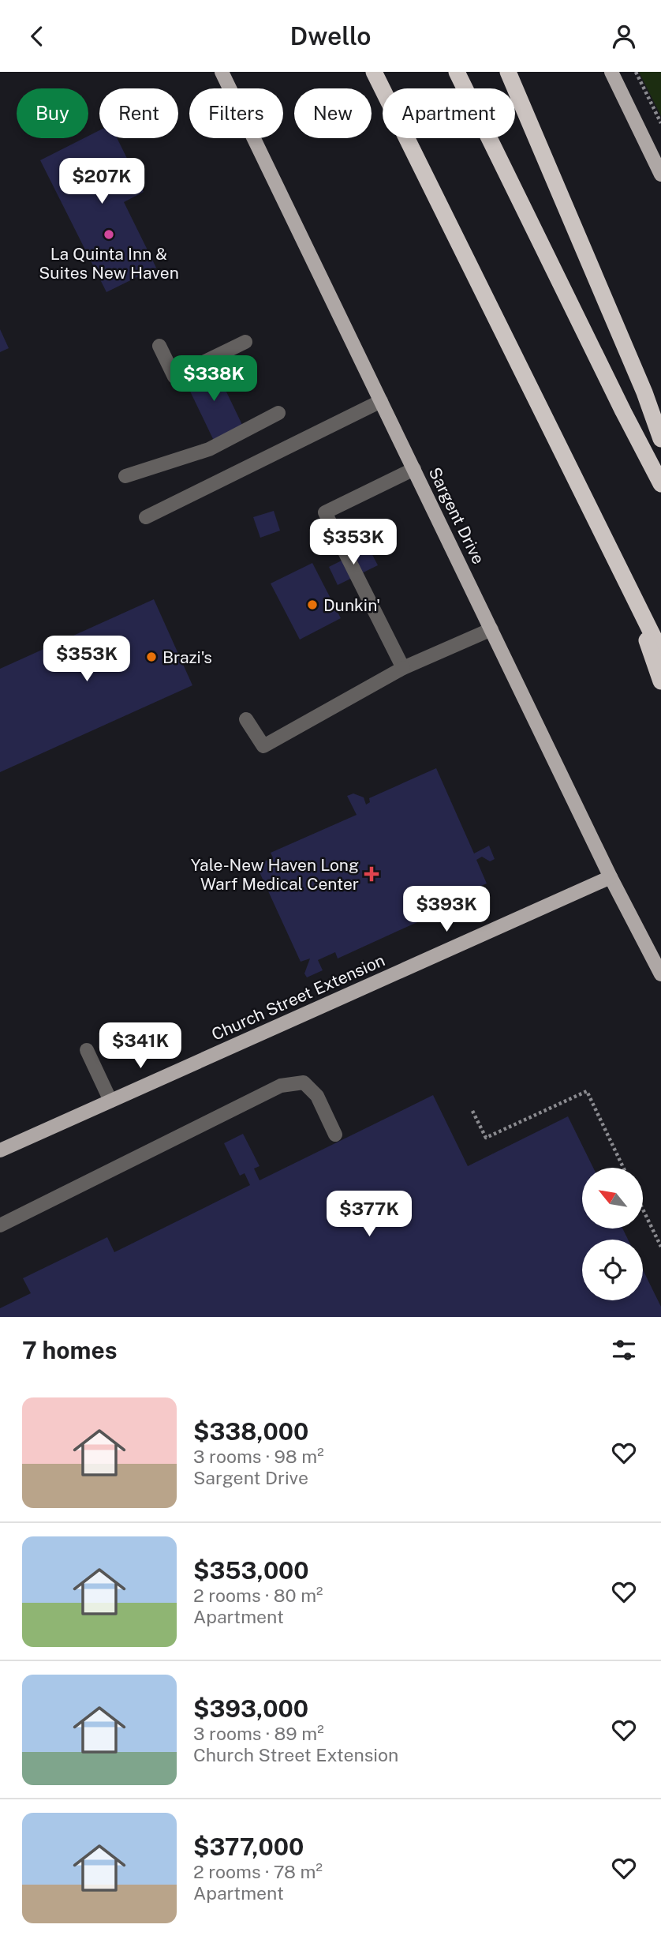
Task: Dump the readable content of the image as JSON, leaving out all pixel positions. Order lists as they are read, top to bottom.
{
  "streets": {
    "main road": ["Sargent Drive", "Church Street Extension"]
  },
  "crossings": [
    ["Sargent Drive", "Church Street Extension"]
  ],
  "places": {
    "other": ["La Quinta Inn & Suites New Haven", "Dunkin'", "Brazi's"],
    "health": ["Yale-New Haven Long Warf Medical Center"]
  },
  "north": "top left",
  "page": {
    "header": "Dwello",
    "chip": [
      "Buy",
      "Rent",
      "Filters",
      "New",
      "Apartment"
    ],
    "price": [
      "$207K",
      "$338K",
      "$353K",
      "$353K",
      "$393K",
      "$341K",
      "$377K"
    ],
    "heading": "7 homes",
    "list": [
      {
        "name": "$338,000",
        "note": "3 rooms · 98 m² · Sargent Drive"
      },
      {
        "name": "$353,000",
        "note": "2 rooms · 80 m² · Apartment"
      },
      {
        "name": "$393,000",
        "note": "3 rooms · 89 m² · Church Street Extension"
      },
      {
        "name": "$377,000",
        "note": "2 rooms · 78 m² · Apartment"
      }
    ]
  }
}
